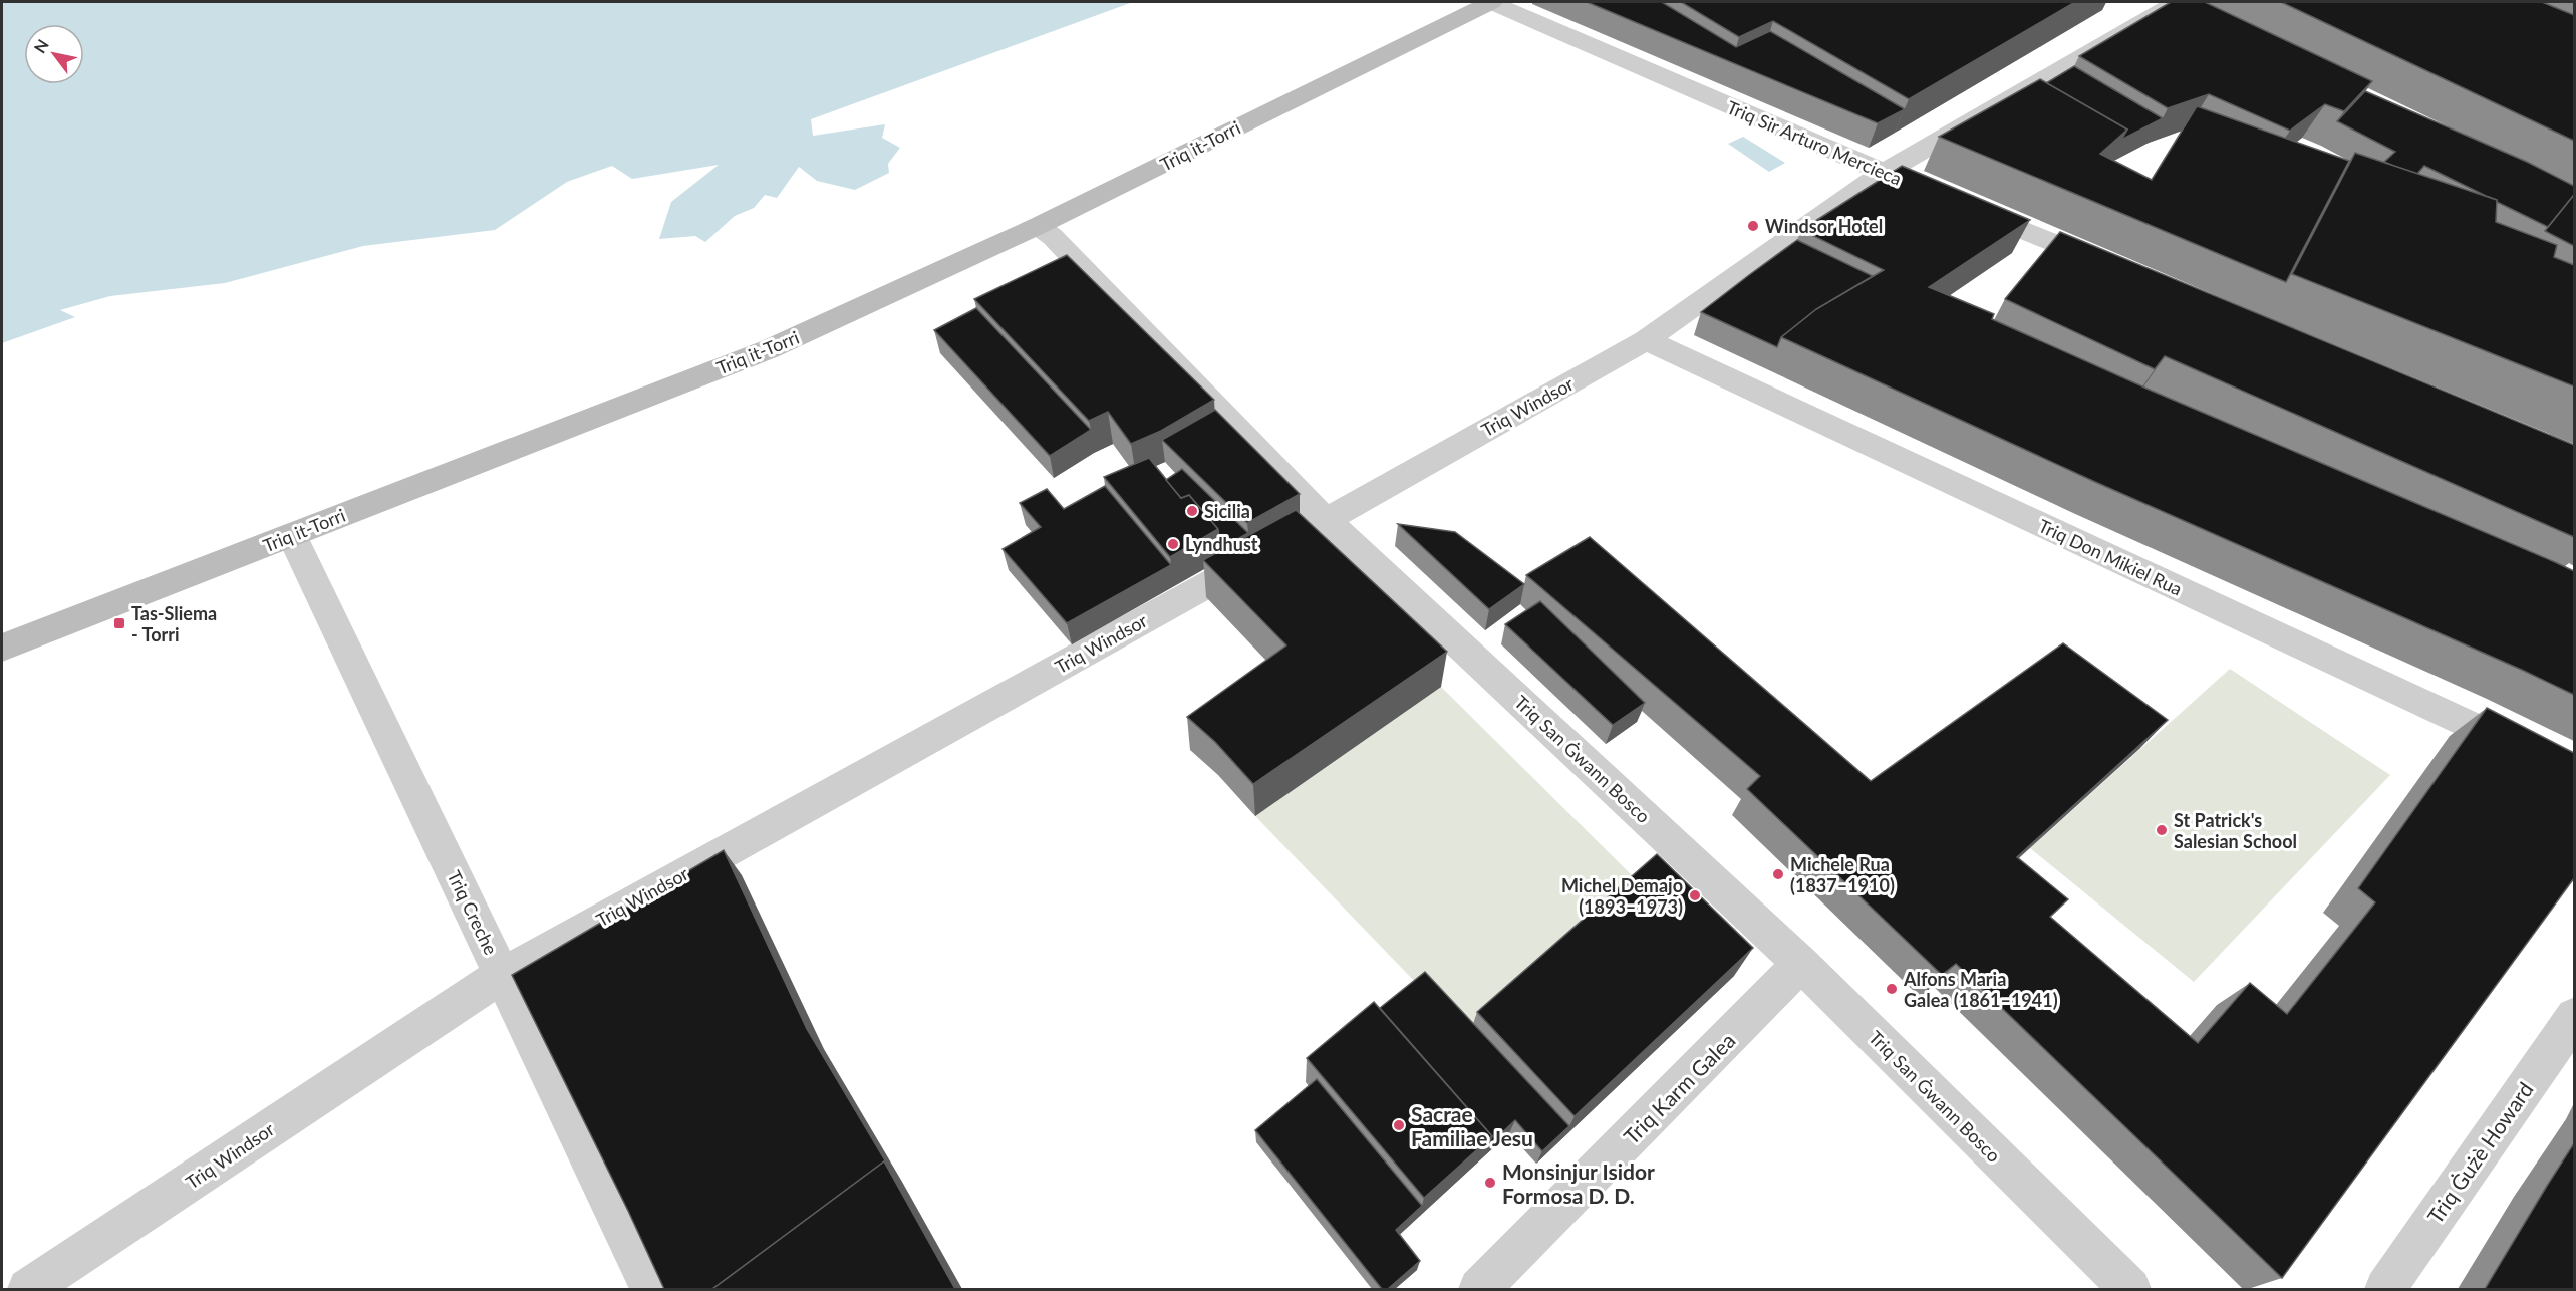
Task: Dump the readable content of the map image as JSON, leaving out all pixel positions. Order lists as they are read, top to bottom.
{
  "streets": {
    "main road": ["Triq it-Torri"],
    "street": [
      "Triq Sir Arturo Mercieca",
      "Triq Windsor",
      "Triq Don Mikiel Rua",
      "Triq San Ġwann Bosco",
      "Triq Creche",
      "Triq Karm Galea",
      "Triq Ġużè Howard"
    ]
  },
  "crossings": [
    ["Triq Sir Arturo Mercieca", "Triq it-Torri"],
    ["Triq Sir Arturo Mercieca", "Triq Windsor"],
    ["Triq it-Torri", "Triq San Ġwann Bosco"],
    ["Triq it-Torri", "Triq Creche"],
    ["Triq Windsor", "Triq Don Mikiel Rua"],
    ["Triq Windsor", "Triq San Ġwann Bosco"],
    ["Triq Windsor", "Triq Creche"],
    ["Triq San Ġwann Bosco", "Triq Karm Galea"]
  ],
  "places": {
    "other": [
      "Windsor Hotel",
      "Sicilia",
      "Lyndhust",
      "St Patrick's Salesian School",
      "Michele Rua (1837–1910)",
      "Michel Demajo (1893–1973)",
      "Alfons Maria Galea (1861–1941)",
      "Sacrae Familiae Jesu",
      "Monsinjur Isidor Formosa D. D."
    ],
    "transit": ["Tas-Sliema - Torri"]
  },
  "north": "top left"
}
